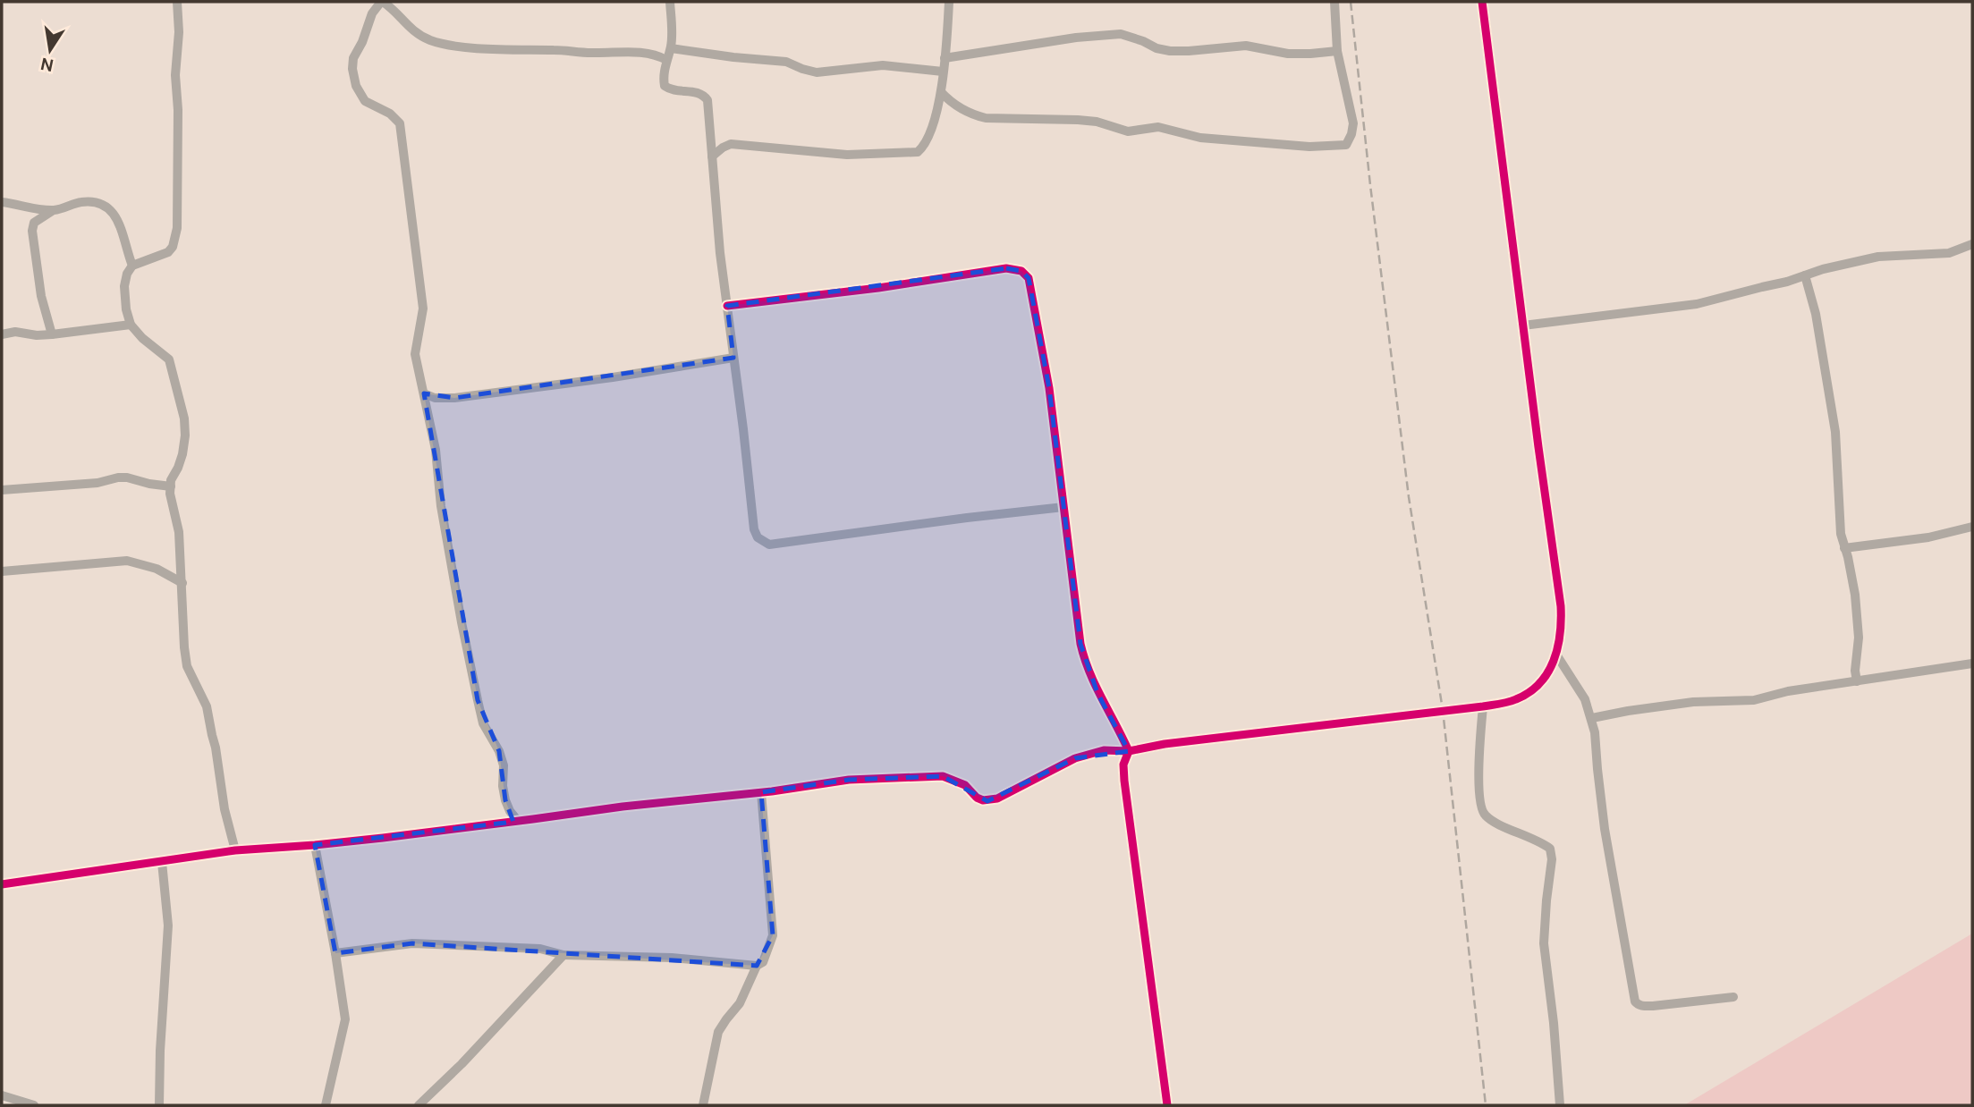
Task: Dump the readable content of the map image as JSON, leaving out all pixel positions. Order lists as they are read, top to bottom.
{
  "north": "bottom"
}
